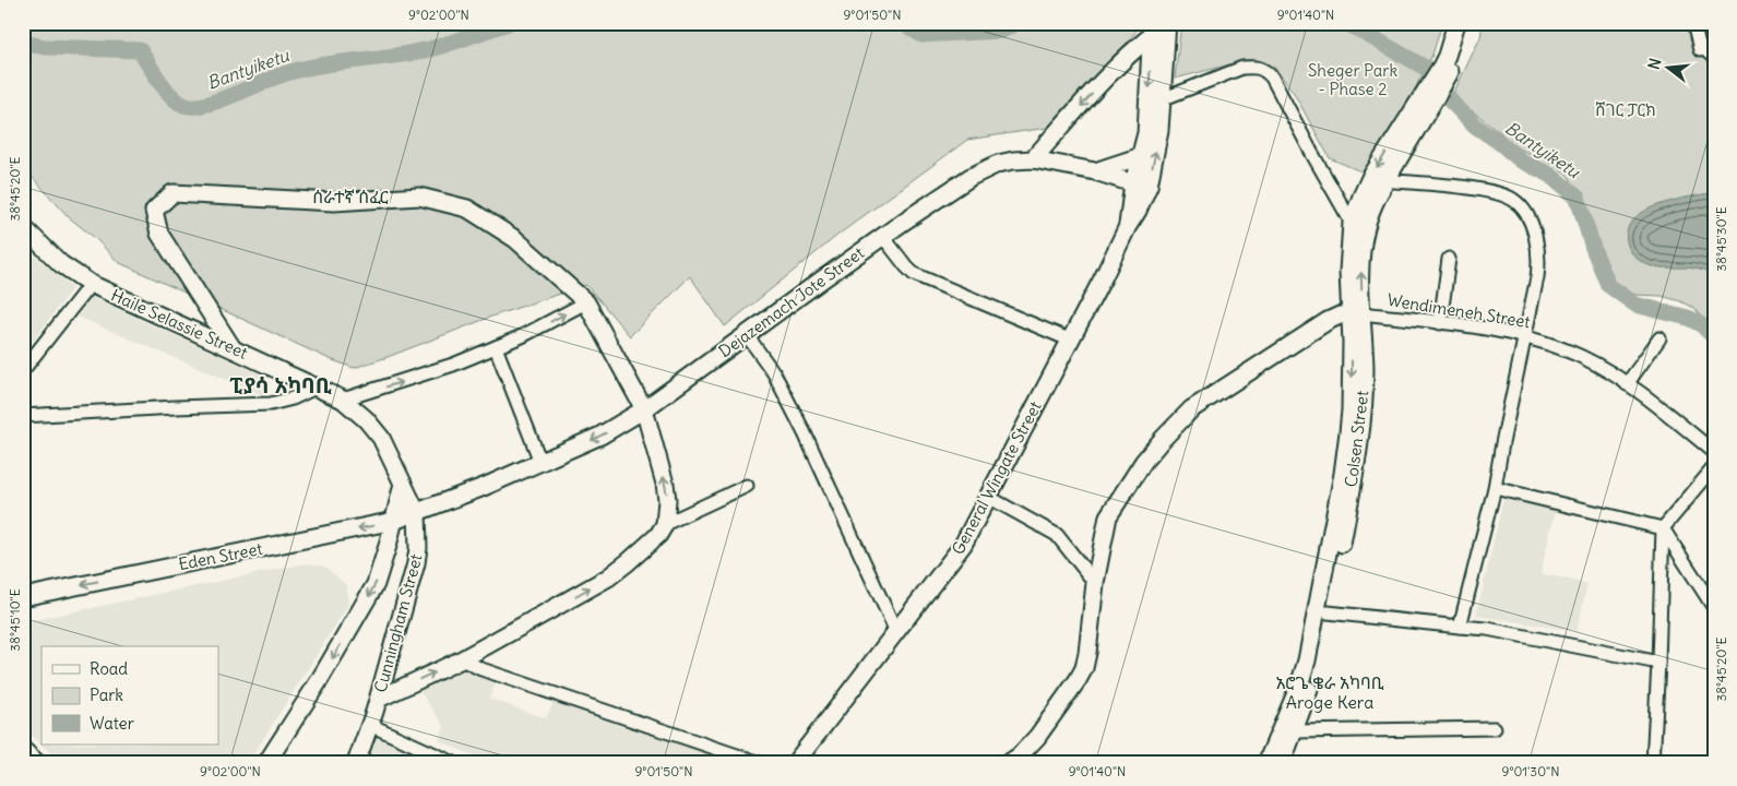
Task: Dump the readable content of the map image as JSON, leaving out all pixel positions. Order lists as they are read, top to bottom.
{
  "streets": {
    "main road": [
      "Dejazemach Jote Street",
      "Haile Selassie Street",
      "Colsen Street",
      "General Wingate Street",
      "Eden Street",
      "Cunningham Street"
    ],
    "street": ["Wendimeneh Street"]
  },
  "crossings": [
    ["Dejazemach Jote Street", "General Wingate Street"],
    ["Dejazemach Jote Street", "Eden Street"],
    ["Dejazemach Jote Street", "Cunningham Street"],
    ["Wendimeneh Street", "Colsen Street"],
    ["Haile Selassie Street", "Cunningham Street"],
    ["Eden Street", "Cunningham Street"]
  ],
  "one_way": ["Eden Street"],
  "districts": ["ሰራተኛ ሰፈር", "ፒያሳ አካባቢ", "አሮጌ ቄራ አካባቢ Aroge Kera"],
  "water": ["Bantyiketu"],
  "parks": ["Sheger Park - Phase 2", "ሸገር ፓርክ"],
  "legend": ["Road", "Park", "Water"],
  "north": "left",
  "coordinates": [
    "9°02'00\"N",
    "9°01'50\"N",
    "9°01'40\"N",
    "38°45'20\"E",
    "38°45'30\"E",
    "38°45'10\"E",
    "9°01'30\"N"
  ]
}
